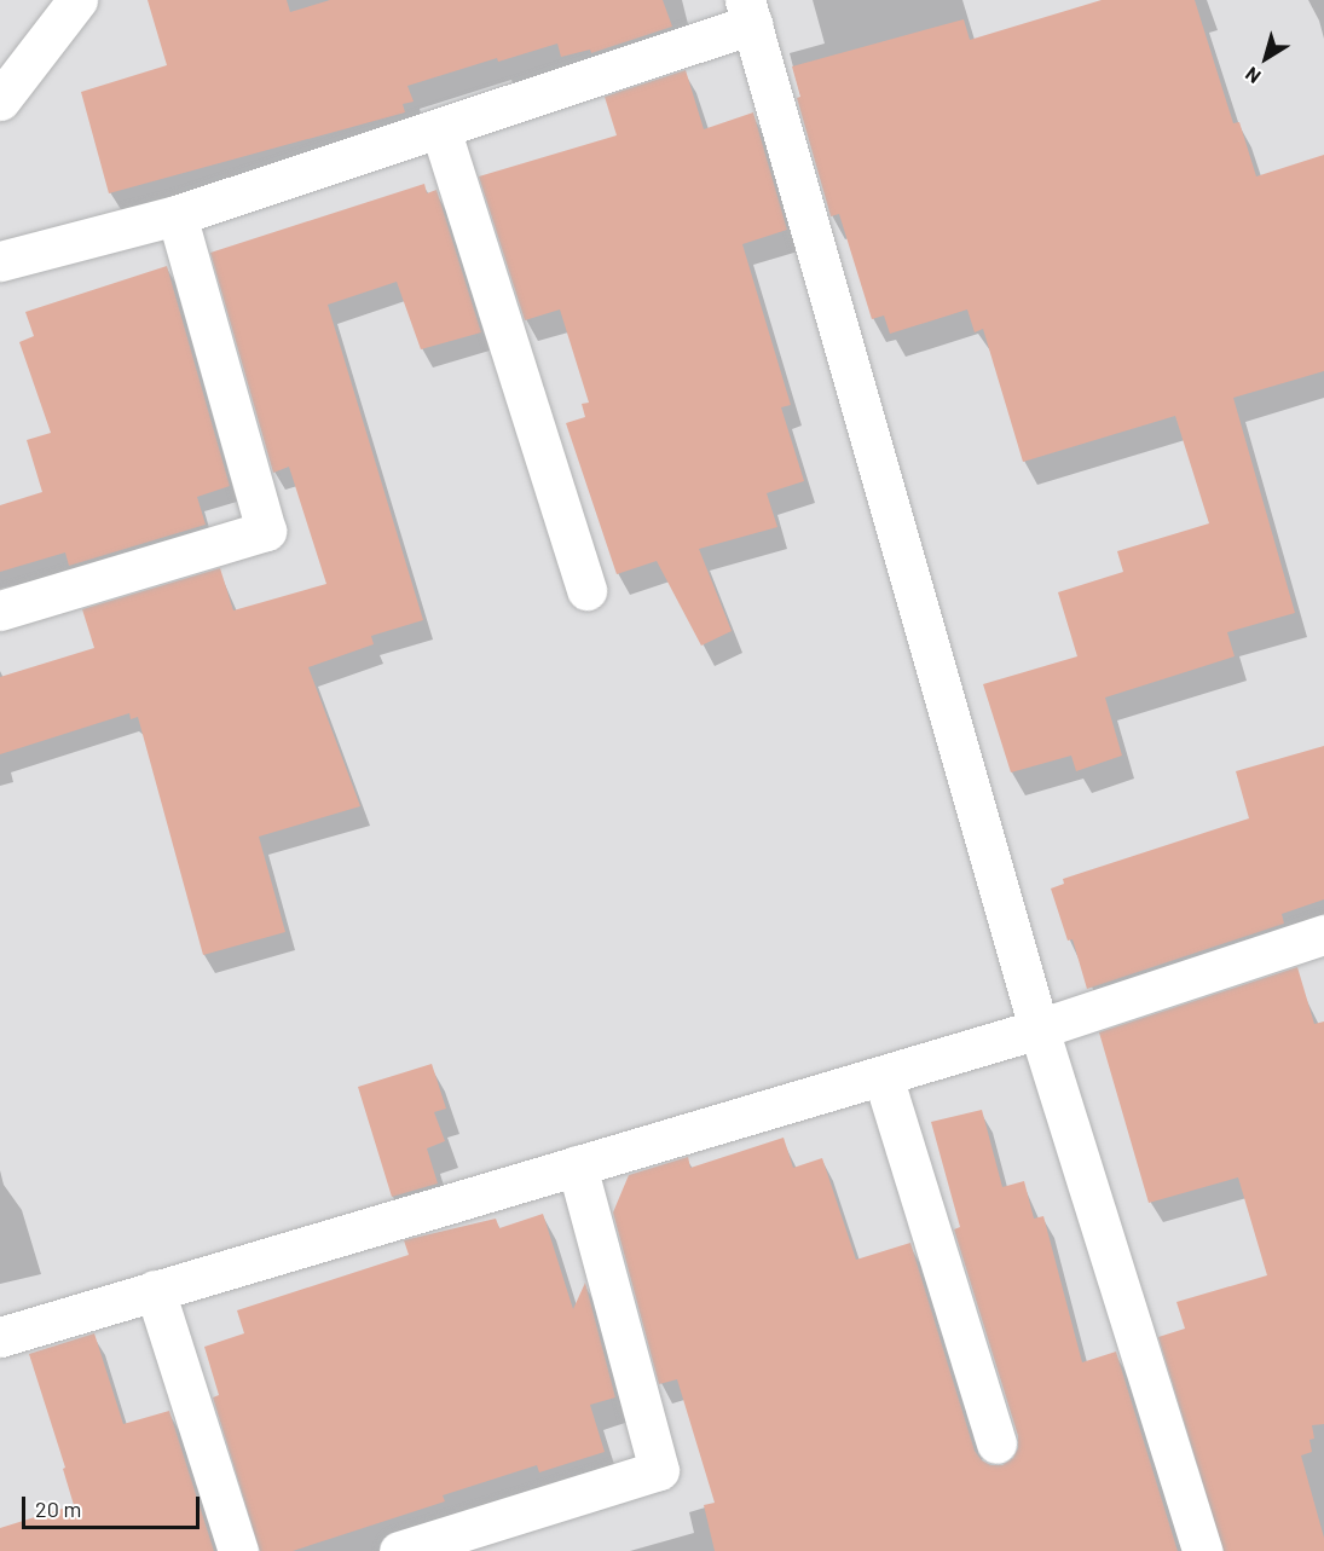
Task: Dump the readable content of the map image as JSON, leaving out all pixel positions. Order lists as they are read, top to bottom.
{
  "scale_bar": "20 m",
  "north": "bottom left"
}
